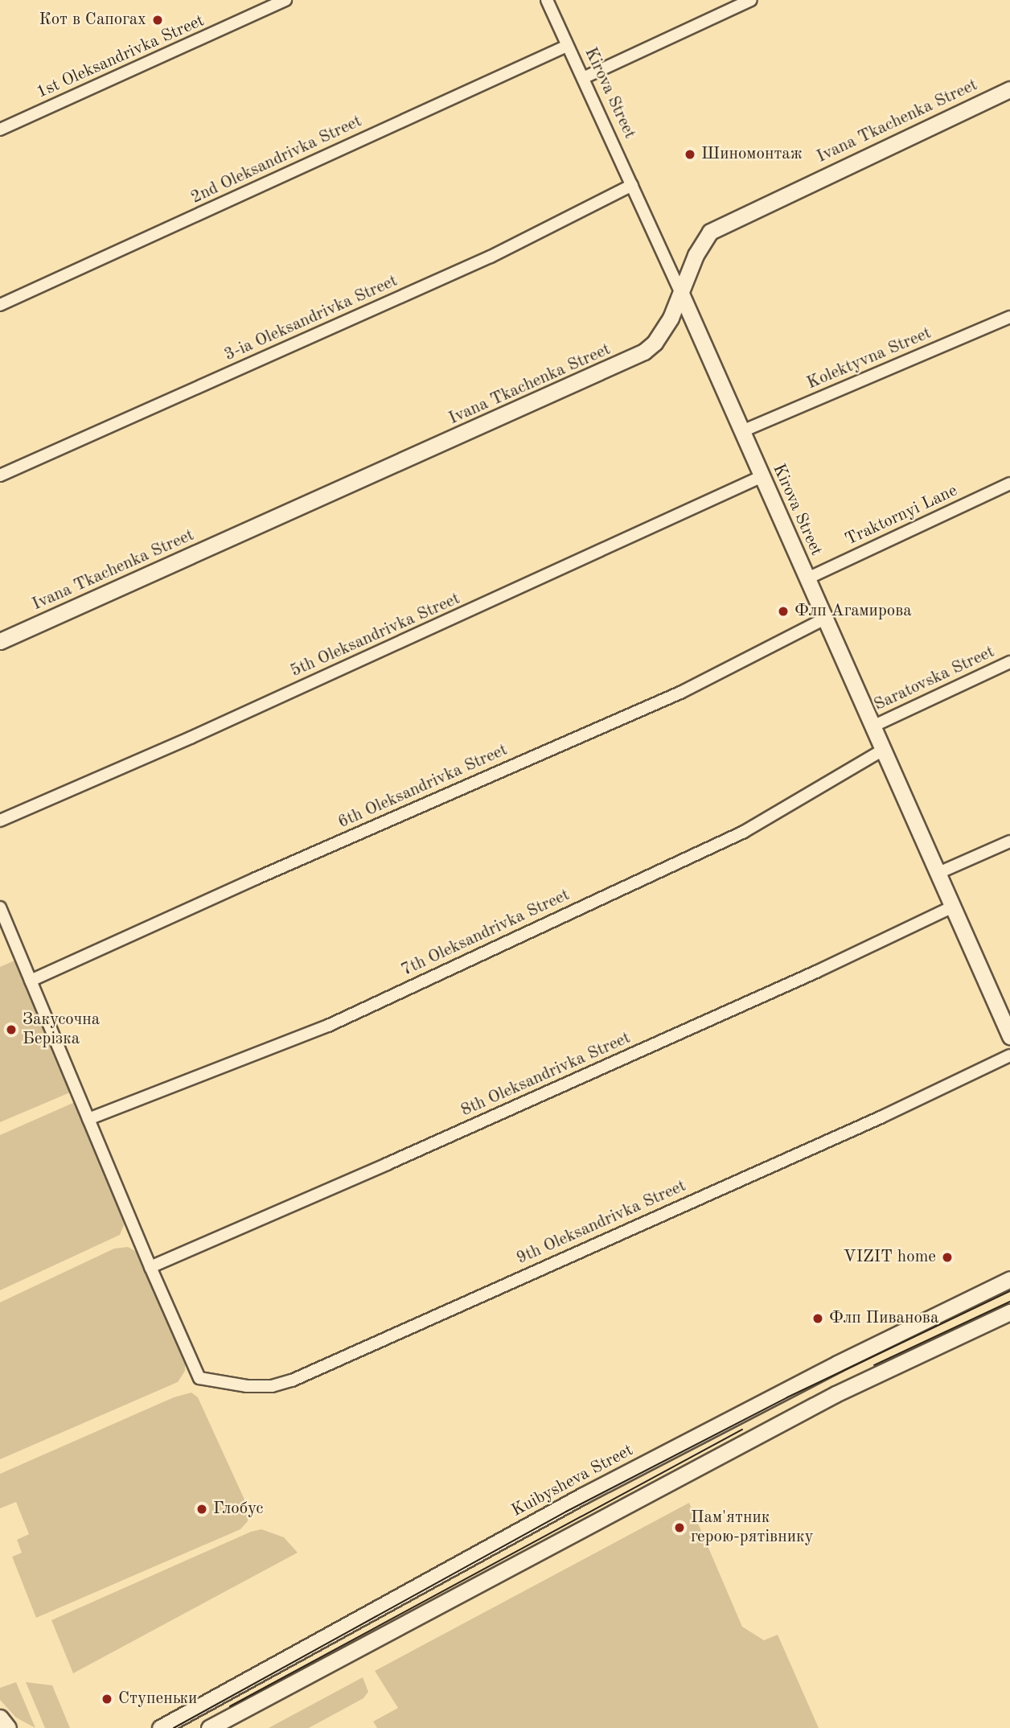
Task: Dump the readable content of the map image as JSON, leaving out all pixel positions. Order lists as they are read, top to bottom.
{
  "streets": {
    "main road": ["Kirova Street", "Ivana Tkachenka Street", "Kuibysheva Street"],
    "street": [
      "1st Oleksandrivka Street",
      "2nd Oleksandrivka Street",
      "3-ia Oleksandrivka Street",
      "Kolektyvna Street",
      "Traktornyi Lane",
      "5th Oleksandrivka Street",
      "Saratovska Street",
      "6th Oleksandrivka Street",
      "7th Oleksandrivka Street",
      "8th Oleksandrivka Street",
      "9th Oleksandrivka Street"
    ]
  },
  "crossings": [
    ["Kirova Street", "Ivana Tkachenka Street"],
    ["Kirova Street", "2nd Oleksandrivka Street"],
    ["Kirova Street", "3-ia Oleksandrivka Street"],
    ["Kirova Street", "Kolektyvna Street"],
    ["Kirova Street", "Traktornyi Lane"],
    ["Kirova Street", "5th Oleksandrivka Street"],
    ["Kirova Street", "Saratovska Street"],
    ["Kirova Street", "6th Oleksandrivka Street"],
    ["Kirova Street", "7th Oleksandrivka Street"],
    ["Kirova Street", "8th Oleksandrivka Street"],
    ["8th Oleksandrivka Street", "9th Oleksandrivka Street"]
  ],
  "places": [
    "Кот в Сапогах",
    "Шиномонтаж",
    "Флп Агамирова",
    "Закусочна Берізка",
    "VIZIT home",
    "Флп Пиванова",
    "Глобус",
    "Пам'ятник герою-рятівнику",
    "Ступеньки"
  ]
}
